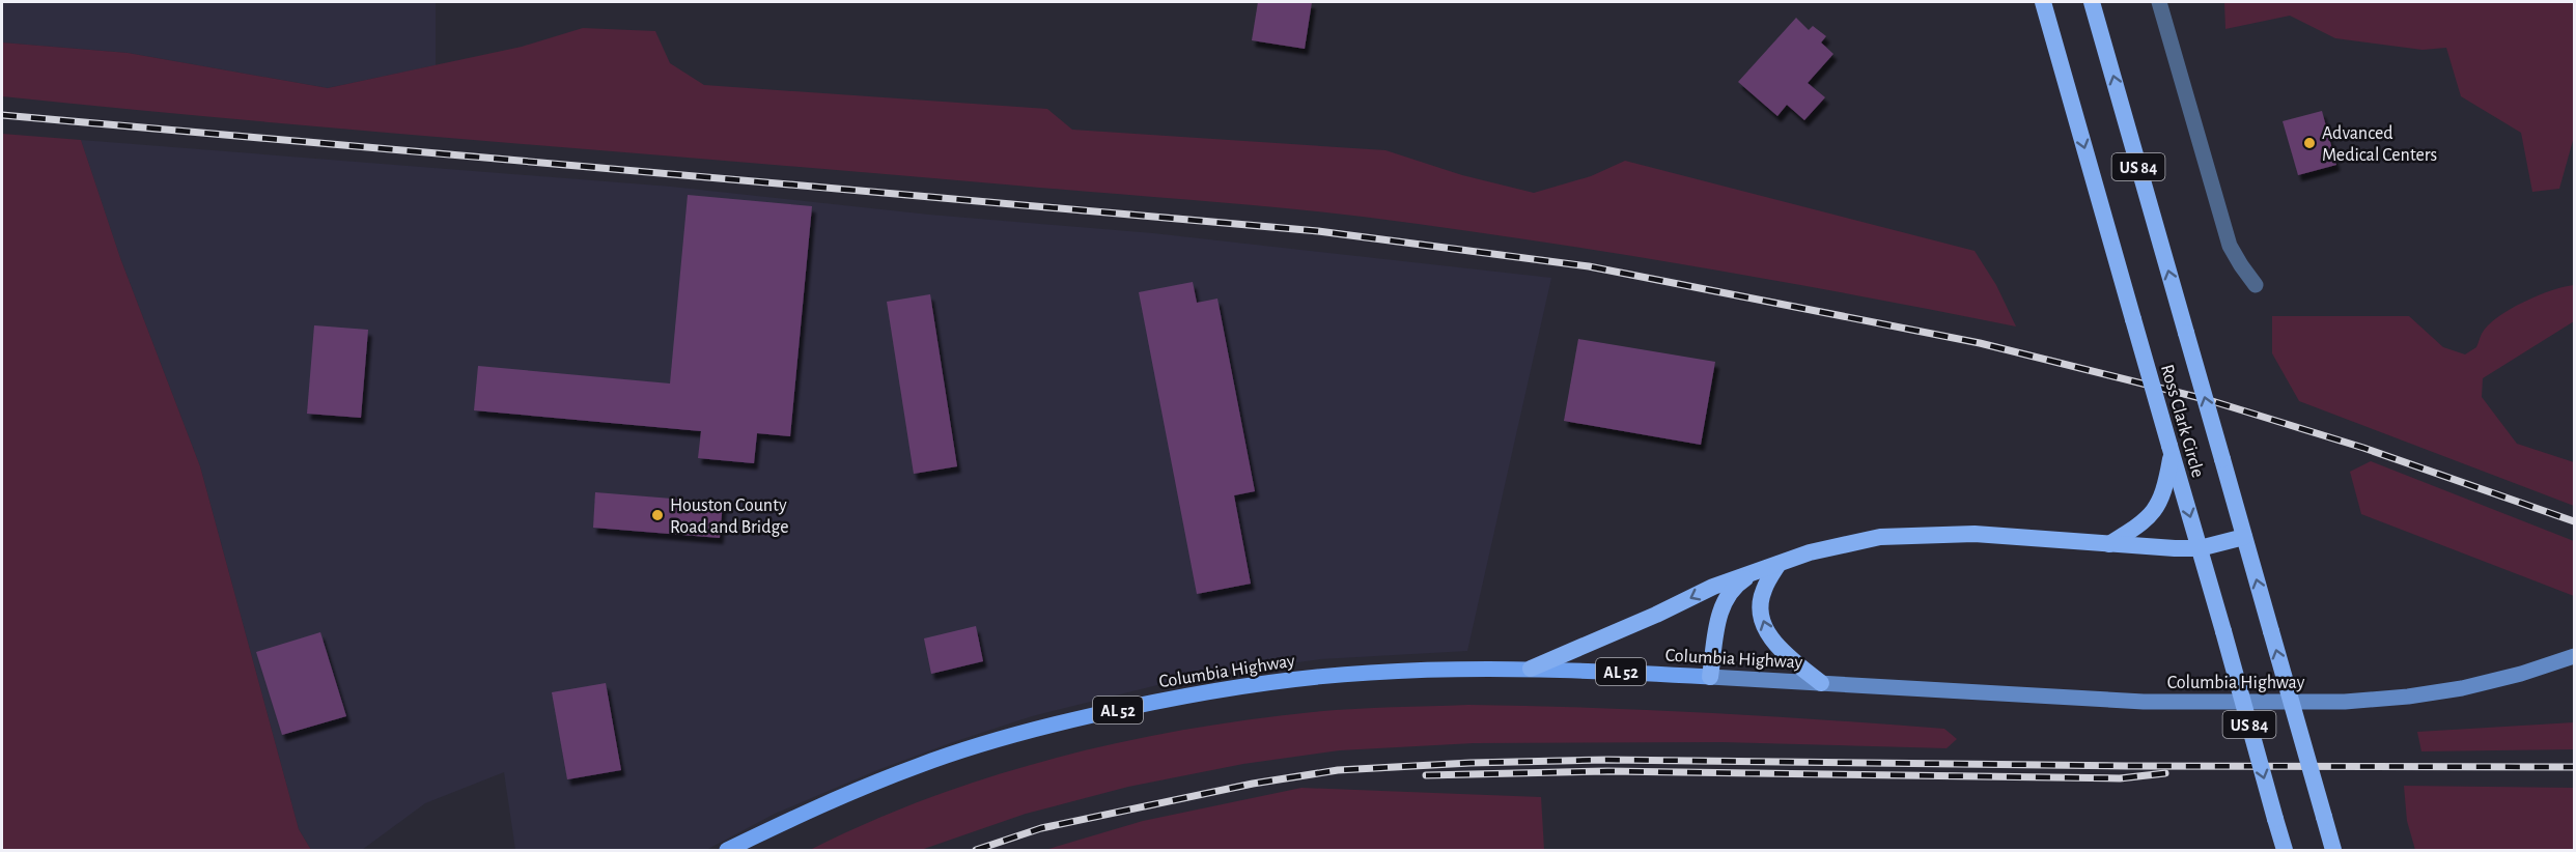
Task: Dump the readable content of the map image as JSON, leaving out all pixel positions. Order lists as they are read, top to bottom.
{
  "streets": {
    "highway": ["US 84", "Ross Clark Circle"],
    "main road": ["Columbia Highway", "AL 52"]
  },
  "places": ["Advanced Medical Centers", "Houston County Road and Bridge"]
}
